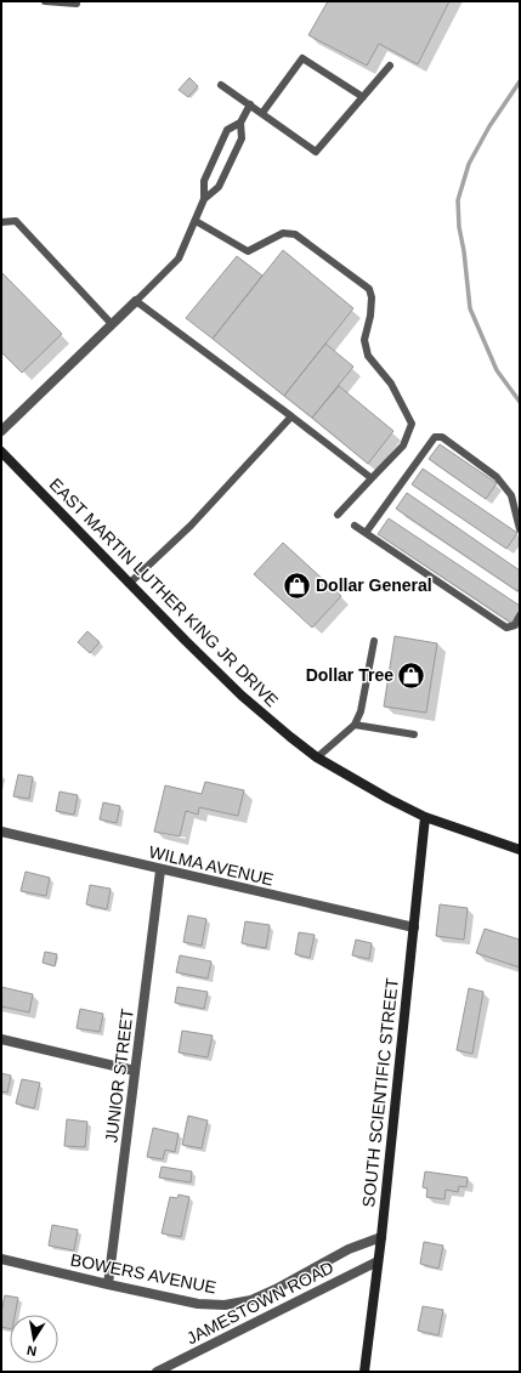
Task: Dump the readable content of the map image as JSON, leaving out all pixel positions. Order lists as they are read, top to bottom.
{
  "streets": {
    "main road": ["EAST MARTIN LUTHER KING JR DRIVE", "SOUTH SCIENTIFIC STREET"],
    "street": [
      "WILMA AVENUE",
      "JUNIOR STREET",
      "BOWERS AVENUE",
      "JAMESTOWN ROAD"
    ]
  },
  "crossings": [
    ["EAST MARTIN LUTHER KING JR DRIVE", "SOUTH SCIENTIFIC STREET"],
    ["WILMA AVENUE", "JUNIOR STREET"],
    ["WILMA AVENUE", "SOUTH SCIENTIFIC STREET"],
    ["JUNIOR STREET", "BOWERS AVENUE"],
    ["SOUTH SCIENTIFIC STREET", "BOWERS AVENUE"],
    ["SOUTH SCIENTIFIC STREET", "JAMESTOWN ROAD"]
  ],
  "places": {
    "shop": ["Dollar General", "Dollar Tree"]
  },
  "north": "bottom"
}
